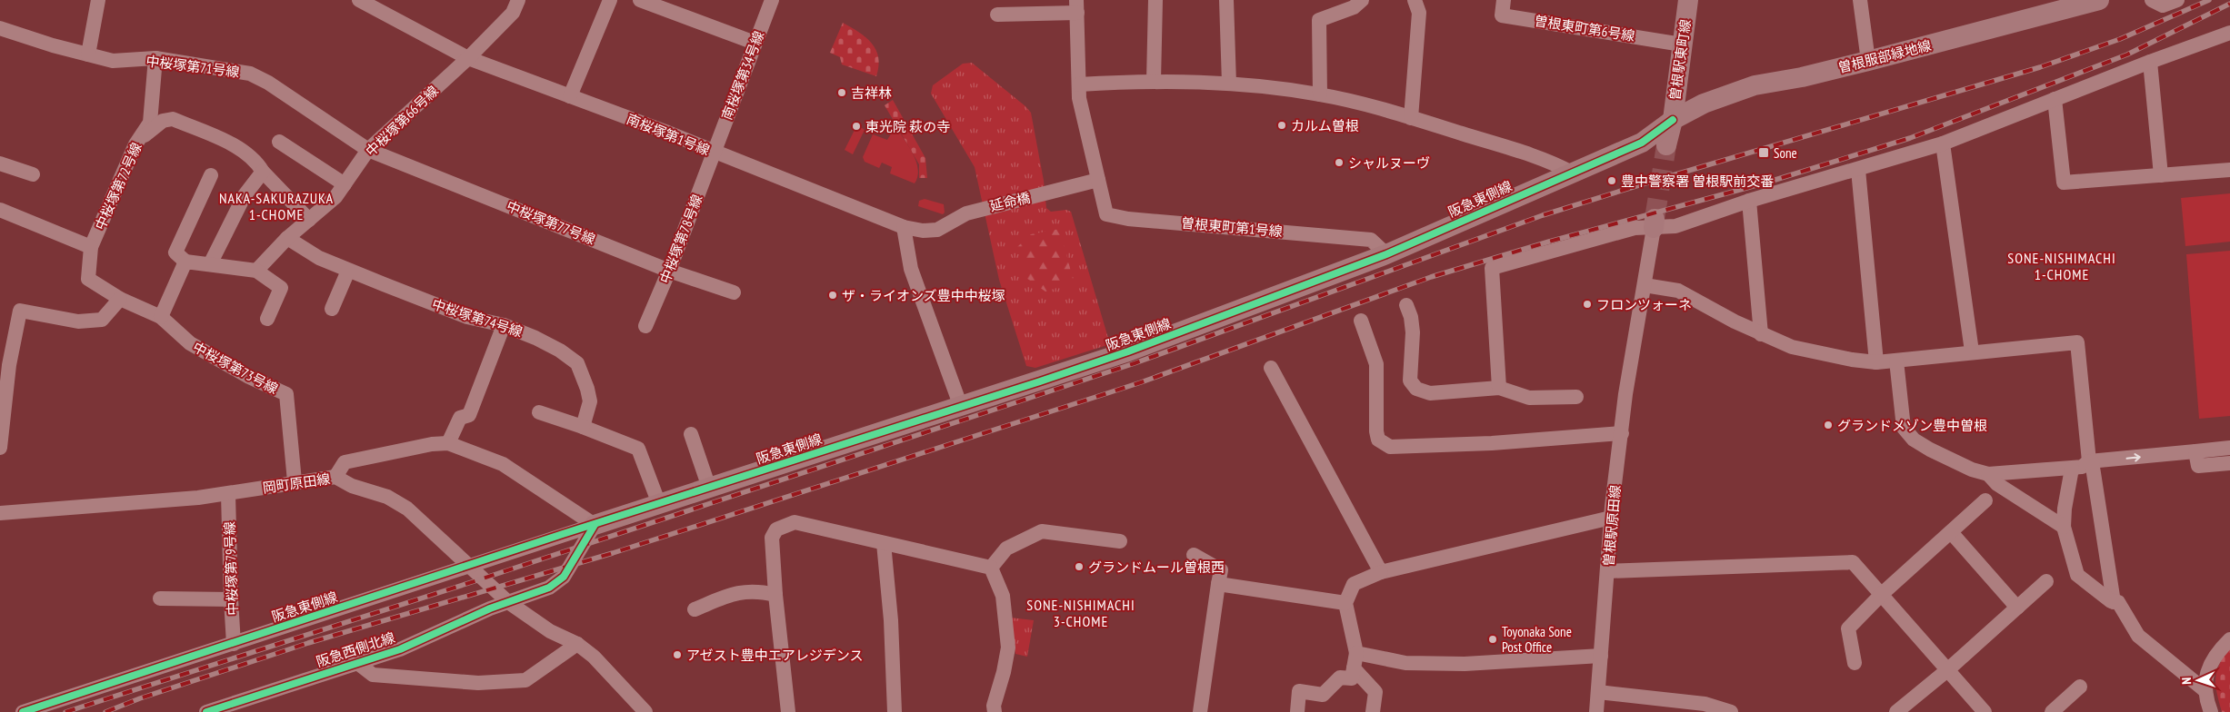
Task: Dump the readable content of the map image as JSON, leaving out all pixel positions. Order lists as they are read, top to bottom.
{
  "streets": {
    "street": [
      "曽根東町第6号線",
      "曽根服部緑地線",
      "曽根駅東町線",
      "中桜塚第71号線",
      "南桜塚第34号線",
      "中桜塚第66号線",
      "南桜塚第1号線",
      "中桜塚第72号線",
      "阪急東側線",
      "延命橋",
      "中桜塚第77号線",
      "曽根東町第1号線",
      "中桜塚第78号線",
      "中桜塚第74号線",
      "中桜塚第73号線",
      "岡町原田線",
      "曽根駅原田線",
      "中桜塚第79号線",
      "阪急西側北線"
    ]
  },
  "crossings": [
    ["曽根東町第6号線", "曽根駅東町線"],
    ["曽根服部緑地線", "曽根駅東町線"],
    ["曽根服部緑地線", "阪急東側線"],
    ["曽根駅東町線", "阪急東側線"],
    ["中桜塚第71号線", "中桜塚第66号線"],
    ["中桜塚第71号線", "中桜塚第72号線"],
    ["中桜塚第71号線", "中桜塚第77号線"],
    ["南桜塚第34号線", "南桜塚第1号線"],
    ["南桜塚第34号線", "中桜塚第78号線"],
    ["中桜塚第66号線", "南桜塚第1号線"],
    ["中桜塚第66号線", "中桜塚第77号線"],
    ["中桜塚第66号線", "中桜塚第74号線"],
    ["南桜塚第1号線", "延命橋"],
    ["南桜塚第1号線", "中桜塚第78号線"],
    ["阪急東側線", "曽根東町第1号線"],
    ["阪急東側線", "岡町原田線"],
    ["阪急東側線", "中桜塚第79号線"],
    ["延命橋", "曽根東町第1号線"],
    ["中桜塚第77号線", "中桜塚第78号線"],
    ["中桜塚第73号線", "岡町原田線"],
    ["岡町原田線", "中桜塚第79号線"],
    ["岡町原田線", "阪急西側北線"]
  ],
  "districts": ["NAKA-SAKURAZUKA 1-CHOME", "SONE-NISHIMACHI 1-CHOME", "SONE-NISHIMACHI 3-CHOME"],
  "places": {
    "other": [
      "吉祥林",
      "カルム曽根",
      "東光院 萩の寺",
      "シャルヌーヴ",
      "豊中警察署 曽根駅前交番",
      "ザ・ライオンズ豊中中桜塚",
      "フロンツォーネ",
      "グランドメゾン豊中曽根",
      "グランドムール曽根西",
      "Toyonaka Sone Post Office",
      "アゼスト豊中エアレジデンス"
    ],
    "transit": ["Sone"]
  },
  "north": "left"
}
